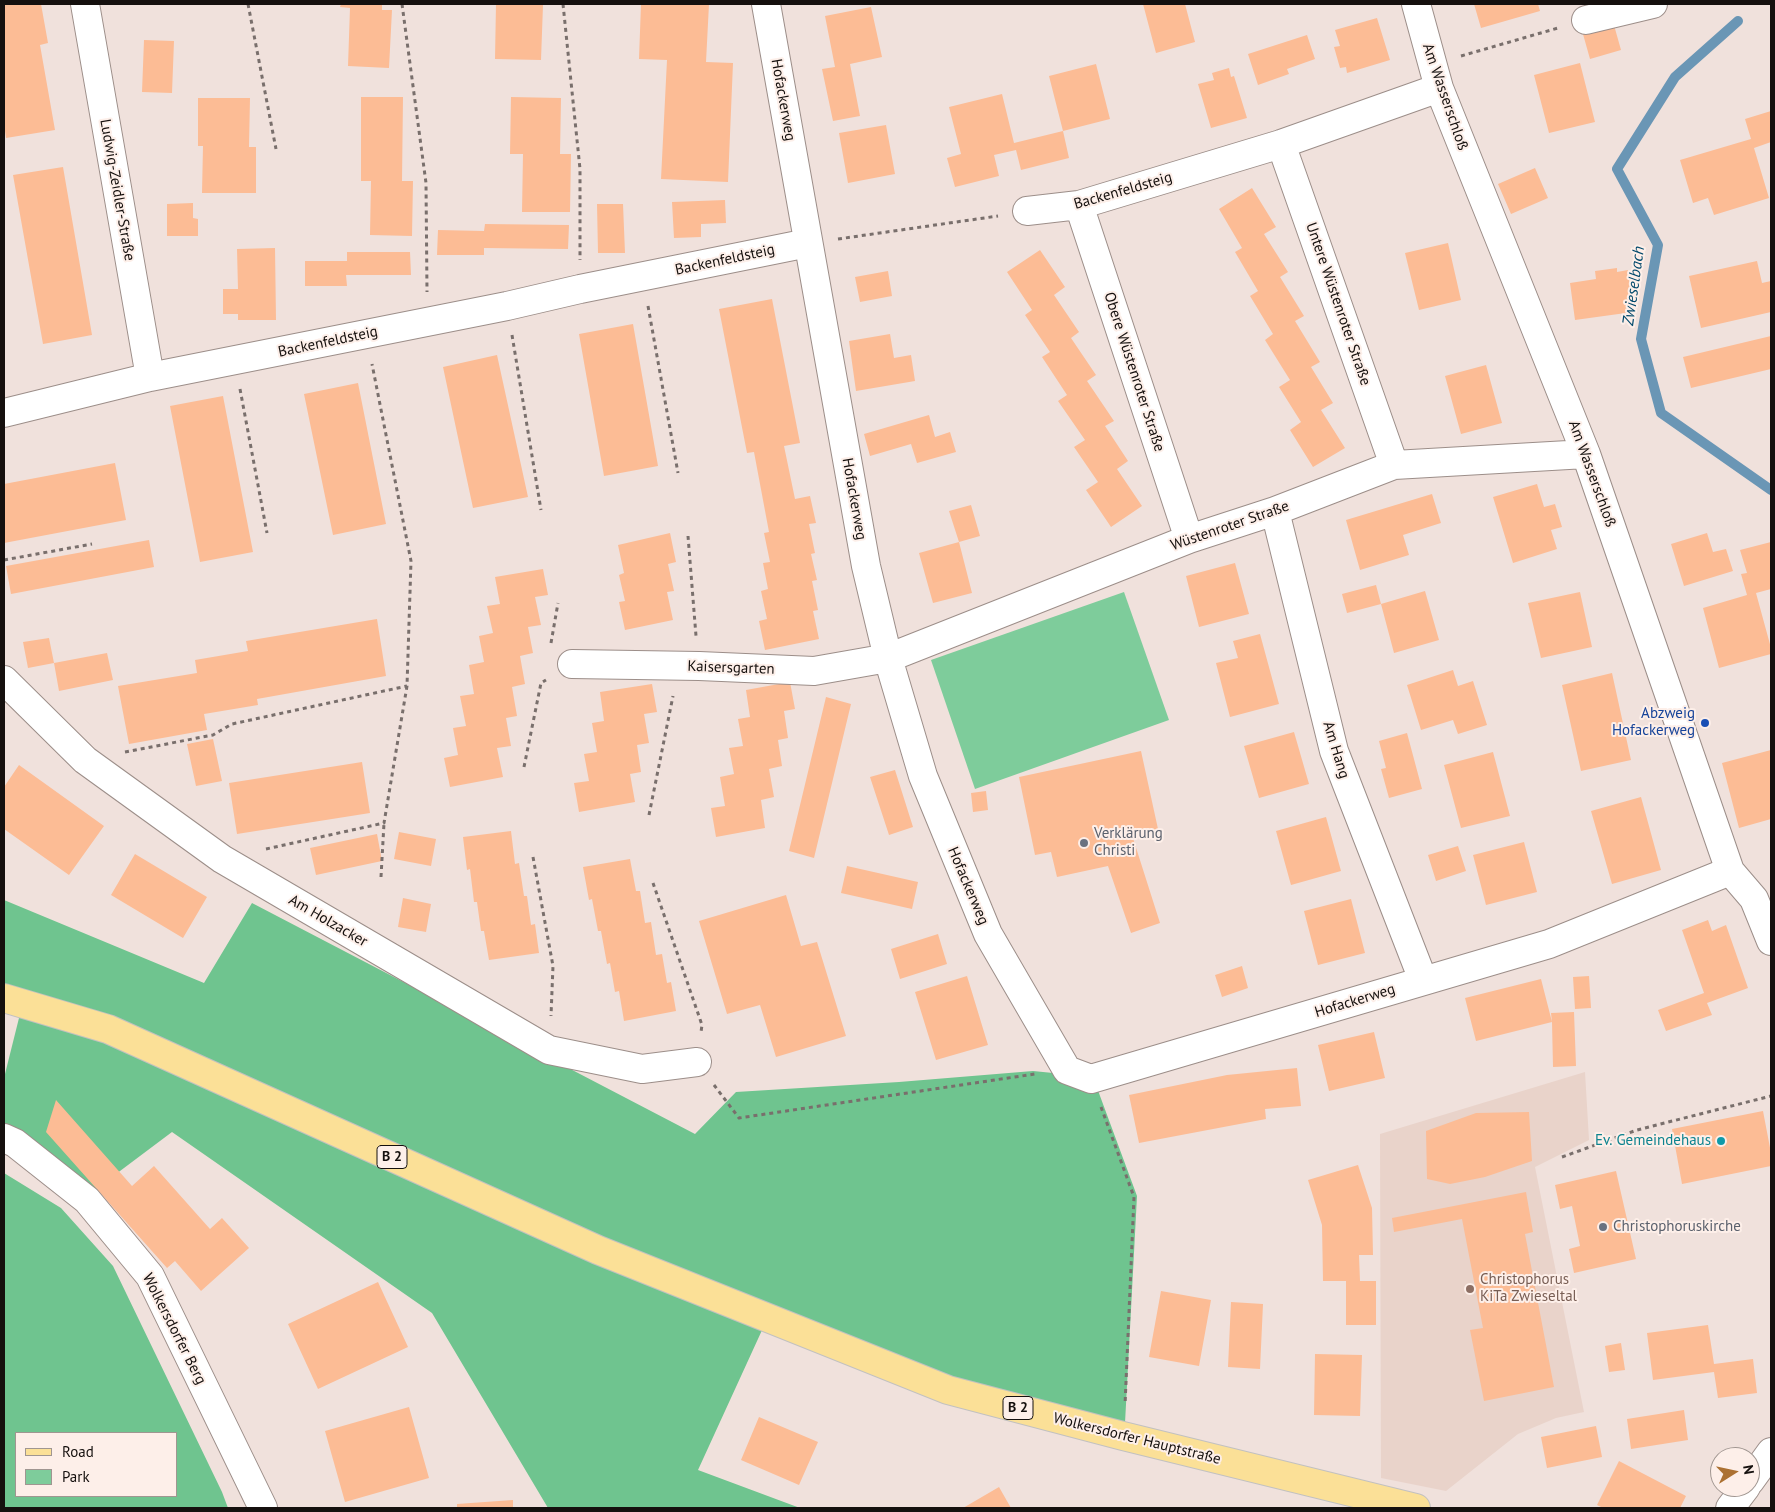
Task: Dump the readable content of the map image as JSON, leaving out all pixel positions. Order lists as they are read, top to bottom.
{
  "streets": {
    "main road": ["B 2", "Wolkersdorfer Hauptstraße"],
    "street": [
      "Am Wasserschloß",
      "Hofackerweg",
      "Ludwig-Zeidler-Straße",
      "Backenfeldsteig",
      "Untere Wüstenroter Straße",
      "Obere Wüstenroter Straße",
      "Wüstenroter Straße",
      "Kaisersgarten",
      "Am Hang",
      "Am Holzacker",
      "Wolkersdorfer Berg"
    ]
  },
  "crossings": [
    ["Am Wasserschloß", "Hofackerweg"],
    ["Am Wasserschloß", "Backenfeldsteig"],
    ["Am Wasserschloß", "Wüstenroter Straße"],
    ["Hofackerweg", "Backenfeldsteig"],
    ["Hofackerweg", "Wüstenroter Straße"],
    ["Hofackerweg", "Kaisersgarten"],
    ["Hofackerweg", "Am Hang"],
    ["Ludwig-Zeidler-Straße", "Backenfeldsteig"],
    ["Backenfeldsteig", "Untere Wüstenroter Straße"],
    ["Backenfeldsteig", "Obere Wüstenroter Straße"],
    ["Untere Wüstenroter Straße", "Wüstenroter Straße"],
    ["Obere Wüstenroter Straße", "Wüstenroter Straße"],
    ["Wüstenroter Straße", "Kaisersgarten"],
    ["Wüstenroter Straße", "Am Hang"]
  ],
  "water": ["Zwieselbach"],
  "places": [
    "Abzweig Hofackerweg",
    "Verklärung Christi",
    "Ev. Gemeindehaus",
    "Christophoruskirche",
    "Christophorus KiTa Zwieseltal"
  ],
  "legend": ["Road", "Park"],
  "north": "right"
}
